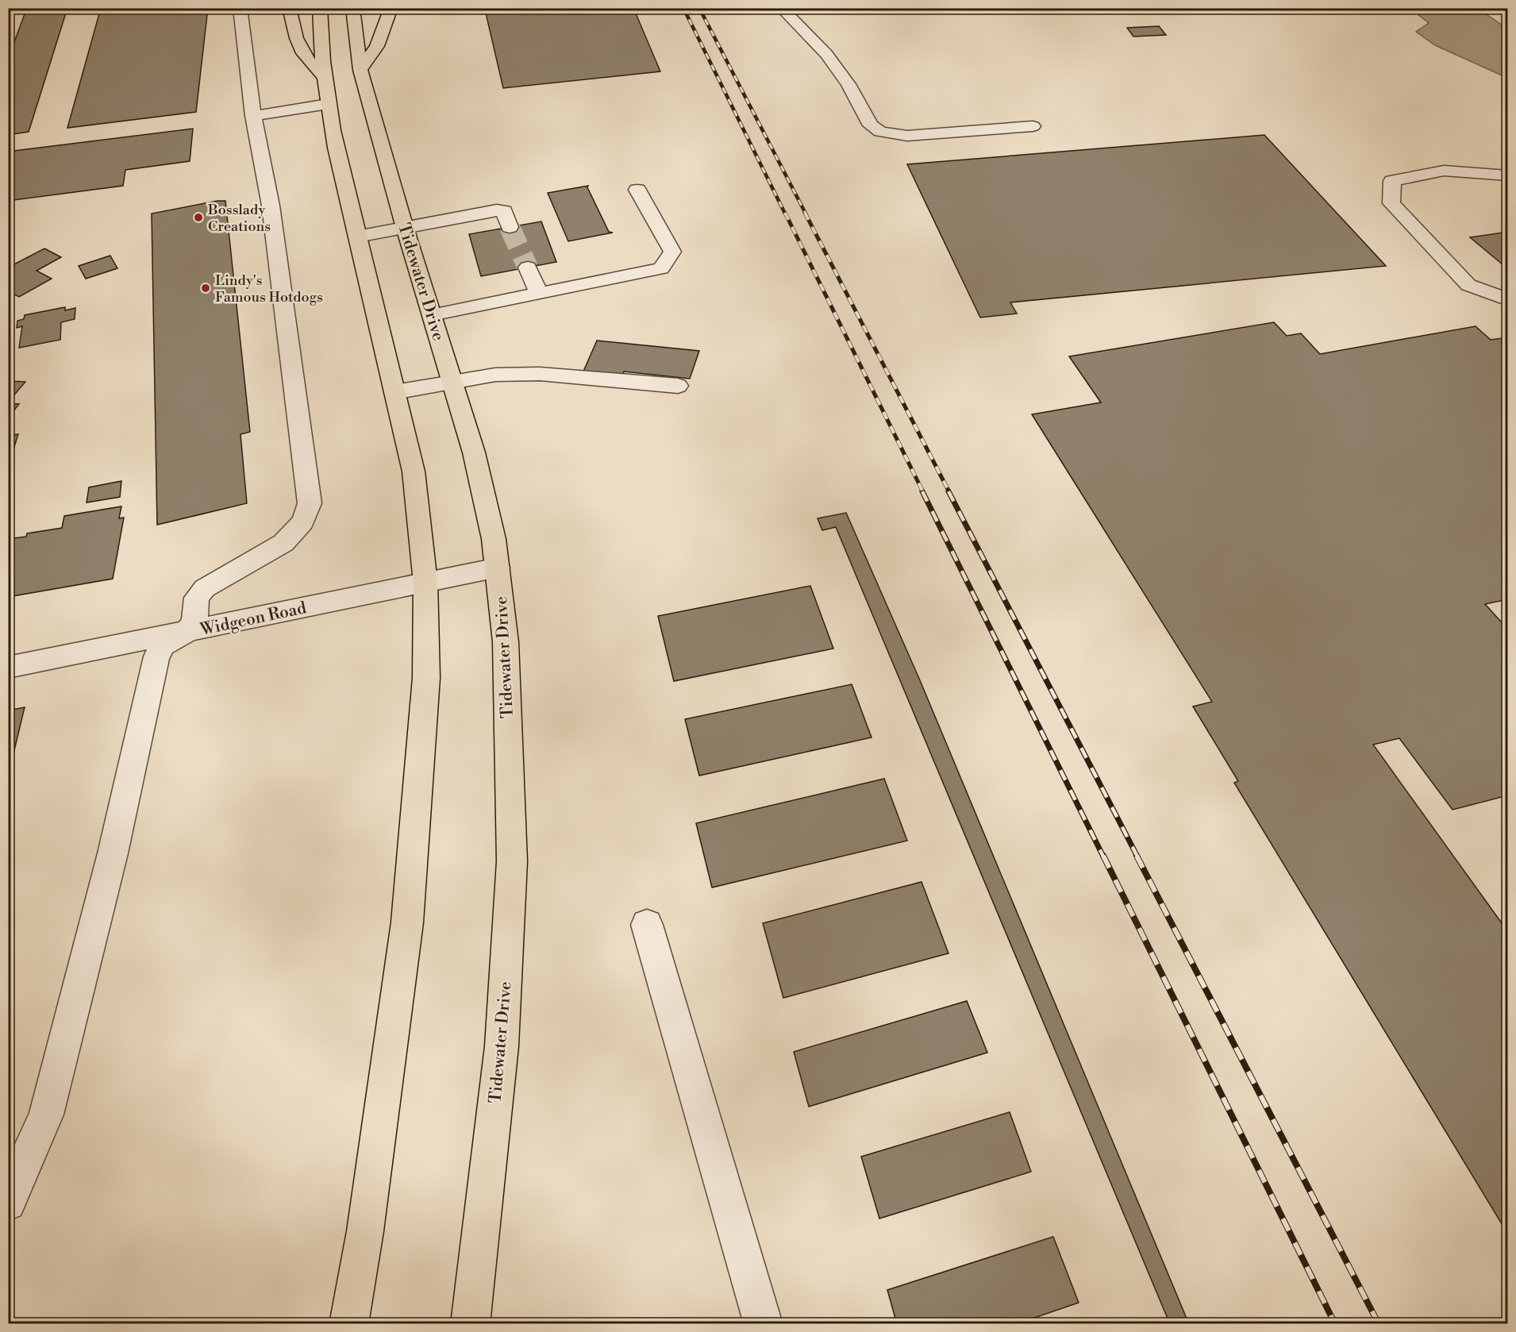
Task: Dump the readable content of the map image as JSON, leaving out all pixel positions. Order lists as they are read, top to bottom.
{
  "streets": {
    "highway": ["Tidewater Drive"],
    "street": ["Widgeon Road"]
  },
  "crossings": [
    ["Tidewater Drive", "Widgeon Road"]
  ],
  "places": ["Bosslady Creations", "Lindy's Famous Hotdogs"]
}
